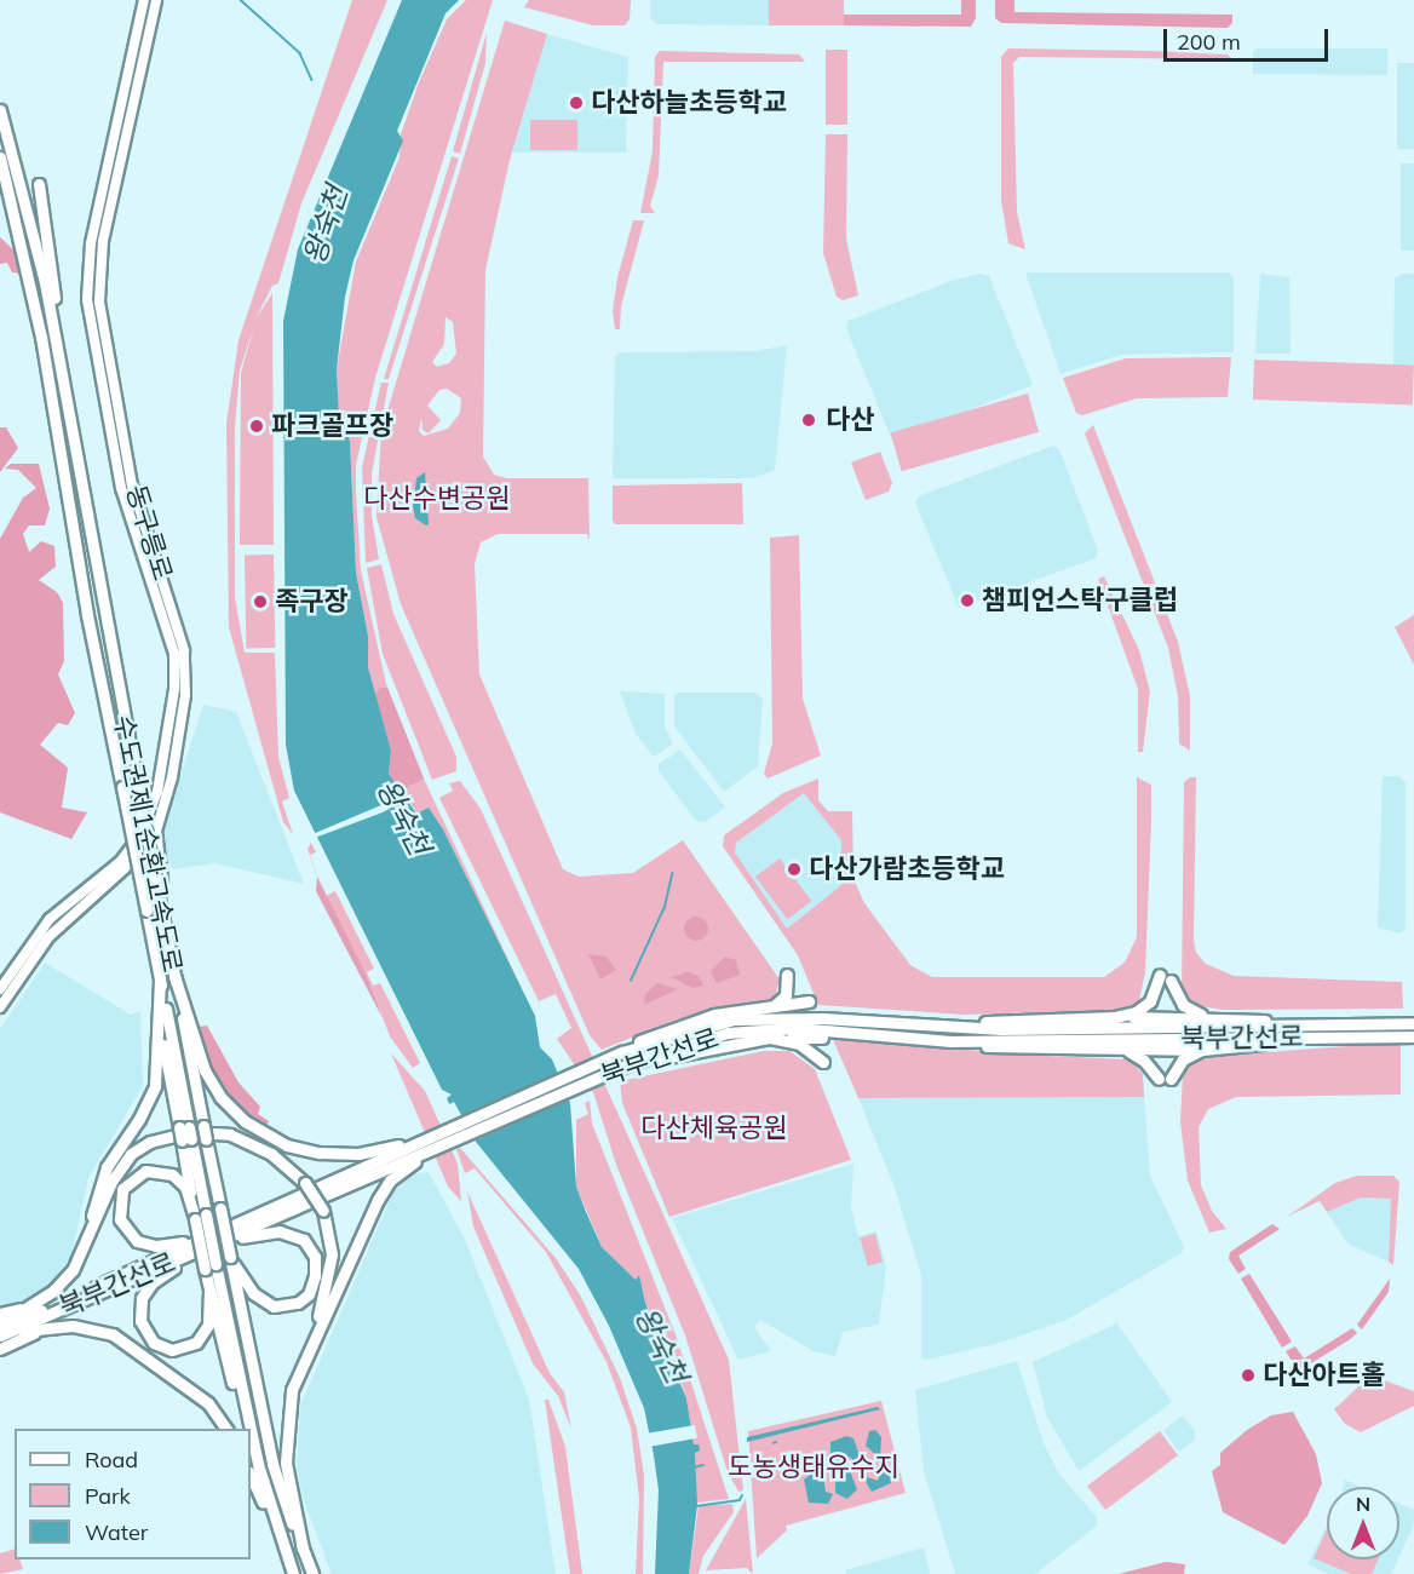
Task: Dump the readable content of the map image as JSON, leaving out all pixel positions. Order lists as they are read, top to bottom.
{
  "streets": {
    "highway": ["수도권제1순환고속도로", "북부간선로"],
    "main road": ["동구릉로"]
  },
  "water": ["왕숙천"],
  "parks": ["다산수변공원", "다산체육공원", "도농생태유수지"],
  "places": [
    "다산하늘초등학교",
    "다산",
    "파크골프장",
    "챔피언스탁구클럽",
    "족구장",
    "다산가람초등학교",
    "다산아트홀"
  ],
  "legend": ["Road", "Park", "Water"],
  "scale_bar": "200 m",
  "north": "top"
}
